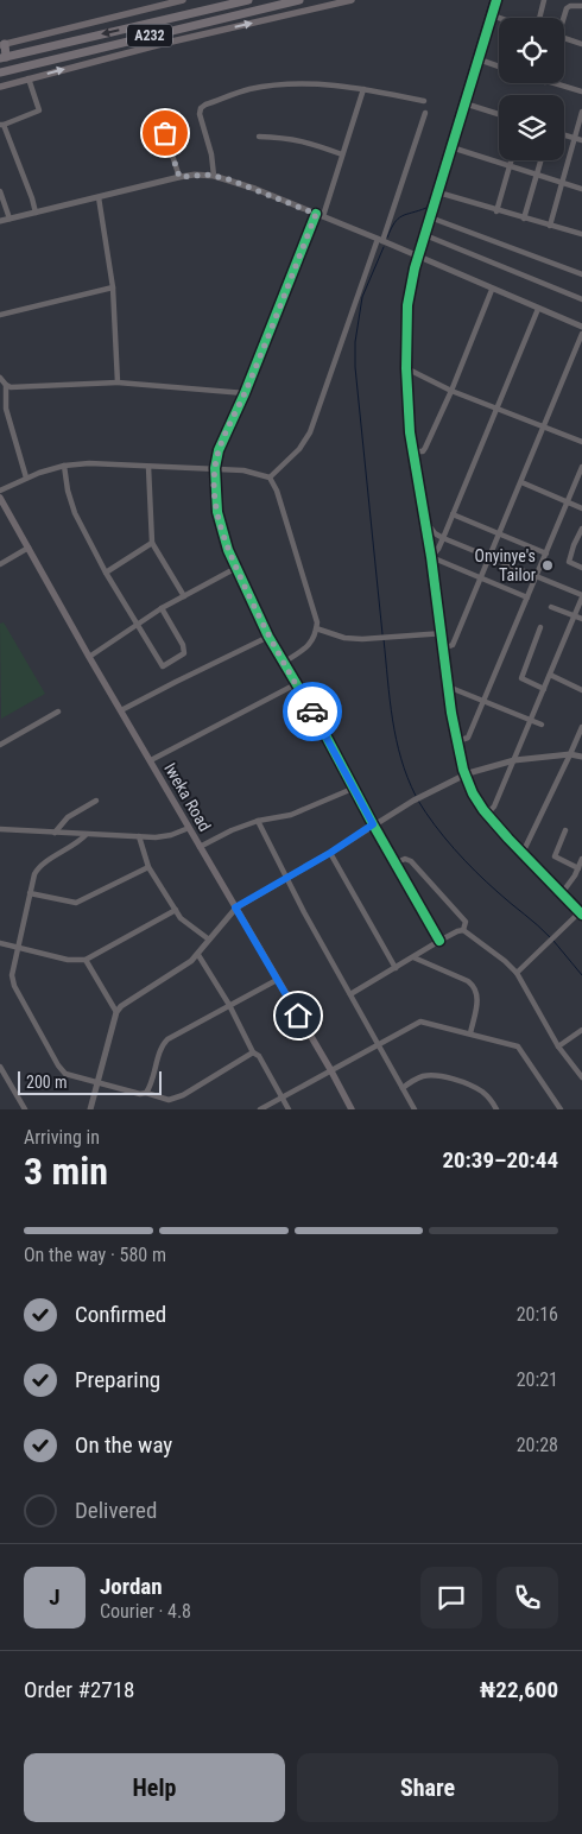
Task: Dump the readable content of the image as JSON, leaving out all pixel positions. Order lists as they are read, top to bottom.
{
  "streets": {
    "highway": ["A232"],
    "main road": ["Iweka Road"]
  },
  "places": ["Onyinye's Tailor"],
  "scale_bar": "200 m",
  "page": {
    "scale": "200 m",
    "heading": ["3 min", "Arriving in", "20:39–20:44"],
    "panel": [
      "Jordan",
      "Courier · 4.8",
      "Order #2718",
      "₦22,600"
    ],
    "bar": "On the way · 580 m",
    "list": [
      ["Confirmed", "20:16"],
      ["Preparing", "20:21"],
      ["On the way", "20:28"],
      "Delivered"
    ],
    "round": "J",
    "buttons": ["Help", "Share"]
  }
}
